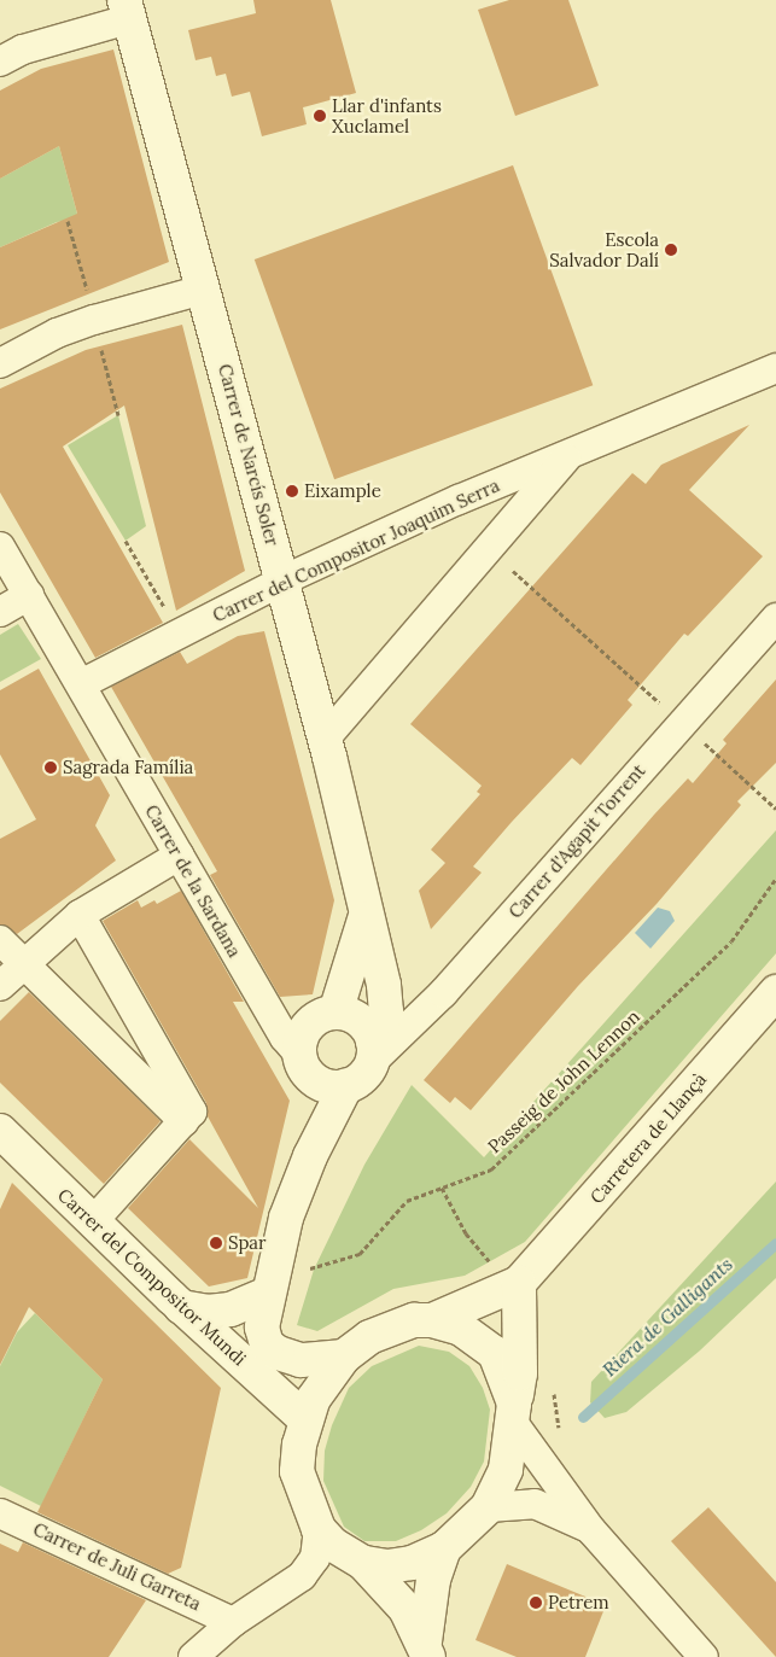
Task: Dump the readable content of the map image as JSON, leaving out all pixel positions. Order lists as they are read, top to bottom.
{
  "streets": {
    "street": [
      "Carrer de Narcís Soler",
      "Carrer del Compositor Joaquim Serra",
      "Carrer d'Agapit Torrent",
      "Carrer de la Sardana",
      "Carretera de Llançà",
      "Carrer del Compositor Mundi",
      "Carrer de Juli Garreta"
    ],
    "path": ["Passeig de John Lennon"]
  },
  "crossings": [
    ["Carrer de Narcís Soler", "Carrer del Compositor Joaquim Serra"],
    ["Carrer de Narcís Soler", "Carrer d'Agapit Torrent"],
    ["Carrer de Narcís Soler", "Carrer de la Sardana"],
    ["Carrer del Compositor Joaquim Serra", "Carrer de la Sardana"],
    ["Carrer d'Agapit Torrent", "Carrer de la Sardana"]
  ],
  "water": ["Riera de Galligants"],
  "places": [
    "Llar d'infants Xuclamel",
    "Escola Salvador Dalí",
    "Eixample",
    "Sagrada Família",
    "Spar",
    "Petrem"
  ]
}
